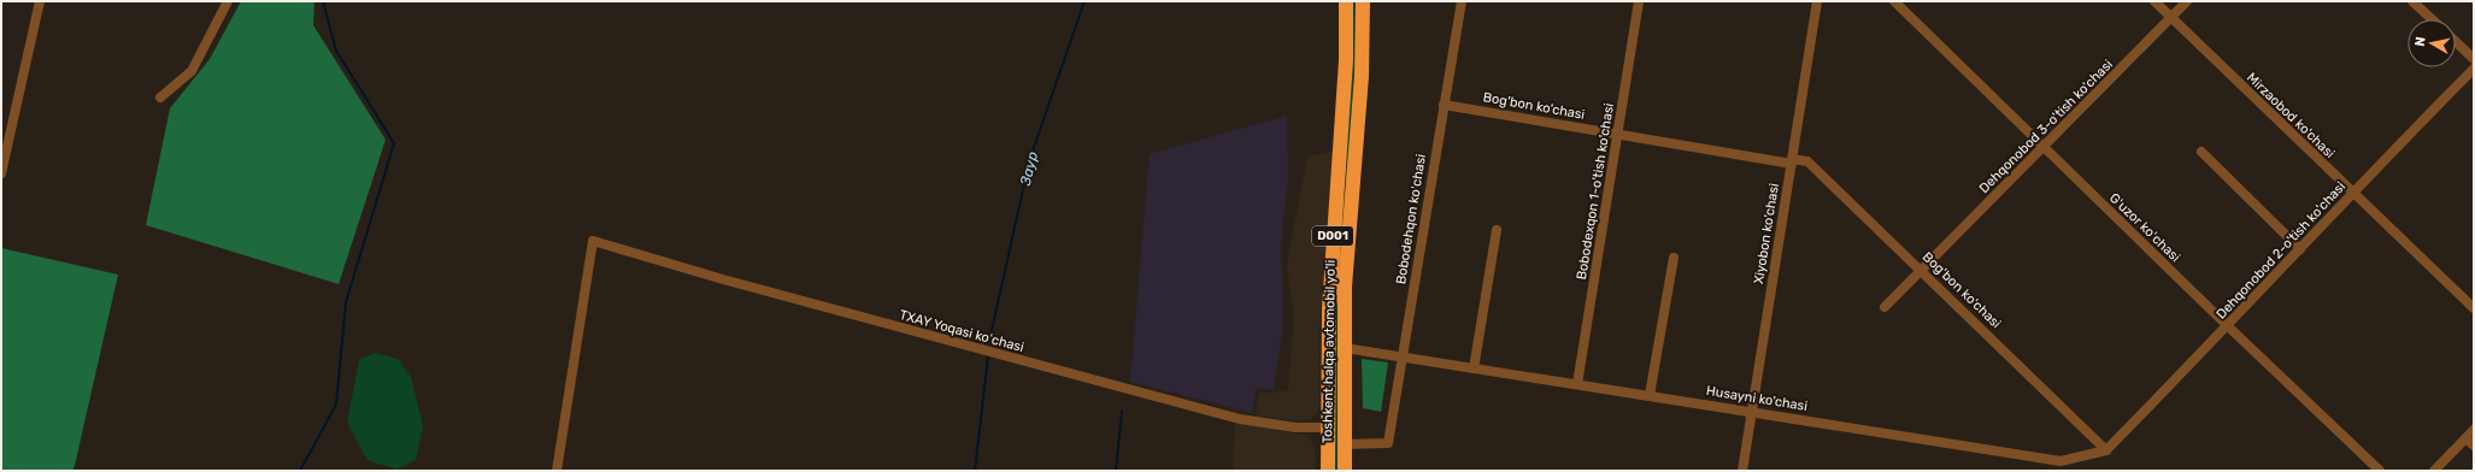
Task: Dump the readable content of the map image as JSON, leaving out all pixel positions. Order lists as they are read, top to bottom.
{
  "streets": {
    "highway": ["D001", "Toshkent halqa avtomobil yo'li"],
    "street": [
      "Bog'bon ko'chasi",
      "Mirzaobod ko'chasi",
      "Dehqonobod 3-o'tish ko'chasi",
      "Bobodexqon 1-o'tish ko'chasi",
      "Bobodehqon koʻchasi",
      "Gʻuzor koʻchasi",
      "Xiyobon ko'chasi",
      "Dehqonobod 2-o'tish ko'chasi",
      "TXAY Yoqasi koʻchasi",
      "Husayni ko'chasi"
    ]
  },
  "crossings": [
    ["Bog'bon ko'chasi", "Dehqonobod 3-o'tish ko'chasi"],
    ["Bog'bon ko'chasi", "Bobodexqon 1-o'tish ko'chasi"],
    ["Bog'bon ko'chasi", "Bobodehqon koʻchasi"],
    ["Bog'bon ko'chasi", "Xiyobon ko'chasi"],
    ["Bog'bon ko'chasi", "Dehqonobod 2-o'tish ko'chasi"],
    ["Bog'bon ko'chasi", "Husayni ko'chasi"],
    ["Mirzaobod ko'chasi", "Dehqonobod 3-o'tish ko'chasi"],
    ["Mirzaobod ko'chasi", "Dehqonobod 2-o'tish ko'chasi"],
    ["Dehqonobod 3-o'tish ko'chasi", "Gʻuzor koʻchasi"],
    ["Bobodexqon 1-o'tish ko'chasi", "Husayni ko'chasi"],
    ["Bobodehqon koʻchasi", "Toshkent halqa avtomobil yo'li"],
    ["Bobodehqon koʻchasi", "Husayni ko'chasi"],
    ["Gʻuzor koʻchasi", "Dehqonobod 2-o'tish ko'chasi"],
    ["Xiyobon ko'chasi", "Husayni ko'chasi"],
    ["Dehqonobod 2-o'tish ko'chasi", "Husayni ko'chasi"],
    ["TXAY Yoqasi koʻchasi", "Toshkent halqa avtomobil yo'li"],
    ["Toshkent halqa avtomobil yo'li", "Husayni ko'chasi"]
  ],
  "water": ["Заур"],
  "north": "left"
}
